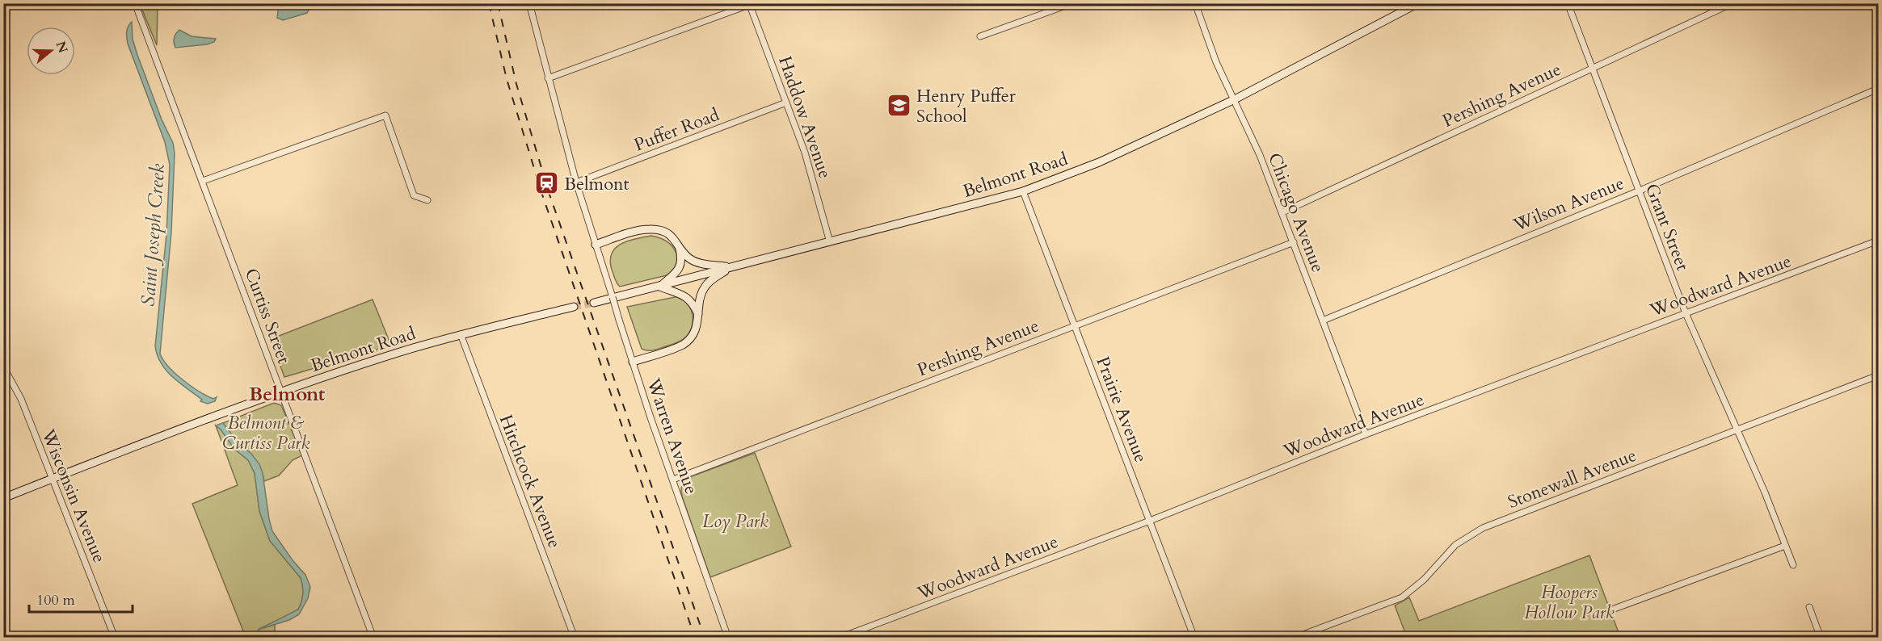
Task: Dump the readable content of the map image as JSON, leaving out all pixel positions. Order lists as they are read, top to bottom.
{
  "streets": {
    "main road": ["Belmont Road"],
    "street": [
      "Pershing Avenue",
      "Haddow Avenue",
      "Puffer Road",
      "Wilson Avenue",
      "Chicago Avenue",
      "Grant Street",
      "Woodward Avenue",
      "Curtiss Street",
      "Prairie Avenue",
      "Warren Avenue",
      "Stonewall Avenue",
      "Hitchcock Avenue",
      "Wisconsin Avenue"
    ]
  },
  "crossings": [
    ["Pershing Avenue", "Chicago Avenue"],
    ["Pershing Avenue", "Grant Street"],
    ["Pershing Avenue", "Prairie Avenue"],
    ["Pershing Avenue", "Warren Avenue"],
    ["Haddow Avenue", "Puffer Road"],
    ["Haddow Avenue", "Belmont Road"],
    ["Puffer Road", "Warren Avenue"],
    ["Belmont Road", "Chicago Avenue"],
    ["Belmont Road", "Curtiss Street"],
    ["Belmont Road", "Prairie Avenue"],
    ["Belmont Road", "Hitchcock Avenue"],
    ["Belmont Road", "Wisconsin Avenue"],
    ["Wilson Avenue", "Chicago Avenue"],
    ["Wilson Avenue", "Grant Street"],
    ["Chicago Avenue", "Woodward Avenue"],
    ["Grant Street", "Woodward Avenue"],
    ["Grant Street", "Stonewall Avenue"],
    ["Woodward Avenue", "Prairie Avenue"]
  ],
  "districts": ["Belmont"],
  "water": ["Saint Joseph Creek"],
  "parks": ["Belmont & Curtiss Park", "Loy Park", "Hoopers Hollow Park"],
  "places": {
    "school or university": ["Henry Puffer School"],
    "station": ["Belmont"]
  },
  "scale_bar": "100 m",
  "north": "right"
}
